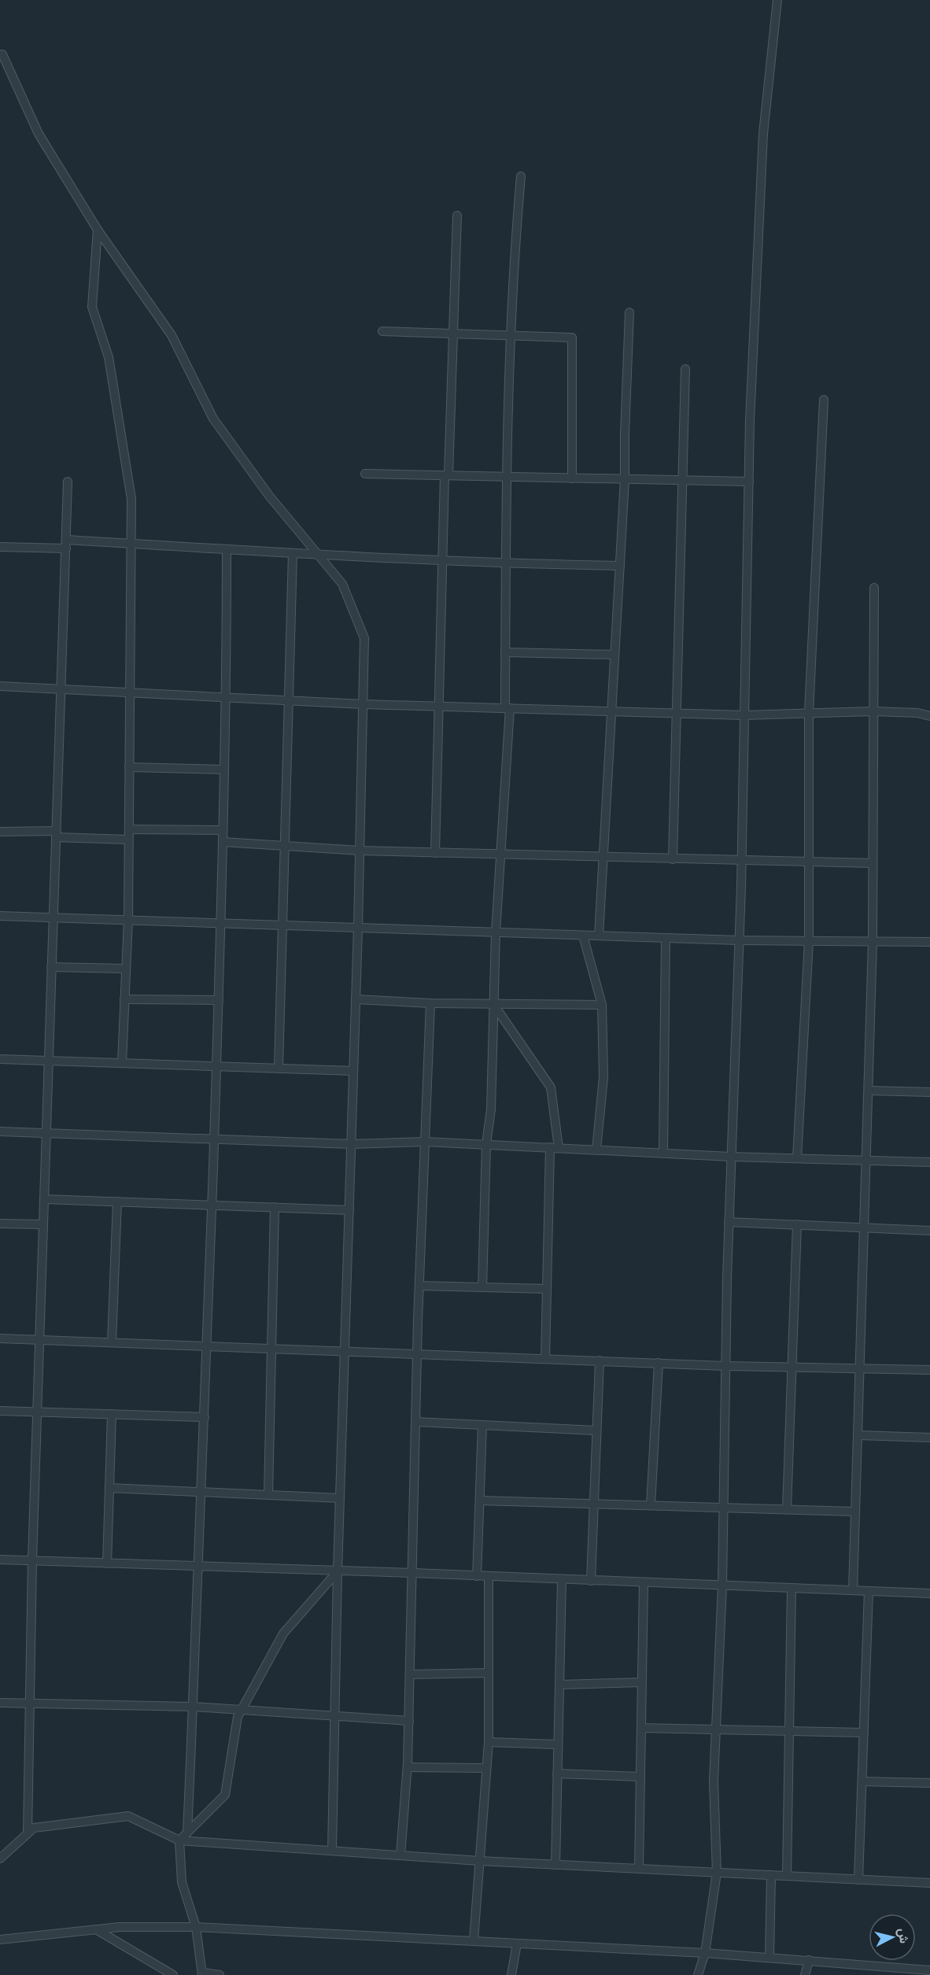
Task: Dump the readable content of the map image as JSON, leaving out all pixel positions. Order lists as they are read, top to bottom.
{
  "north": "right"
}
